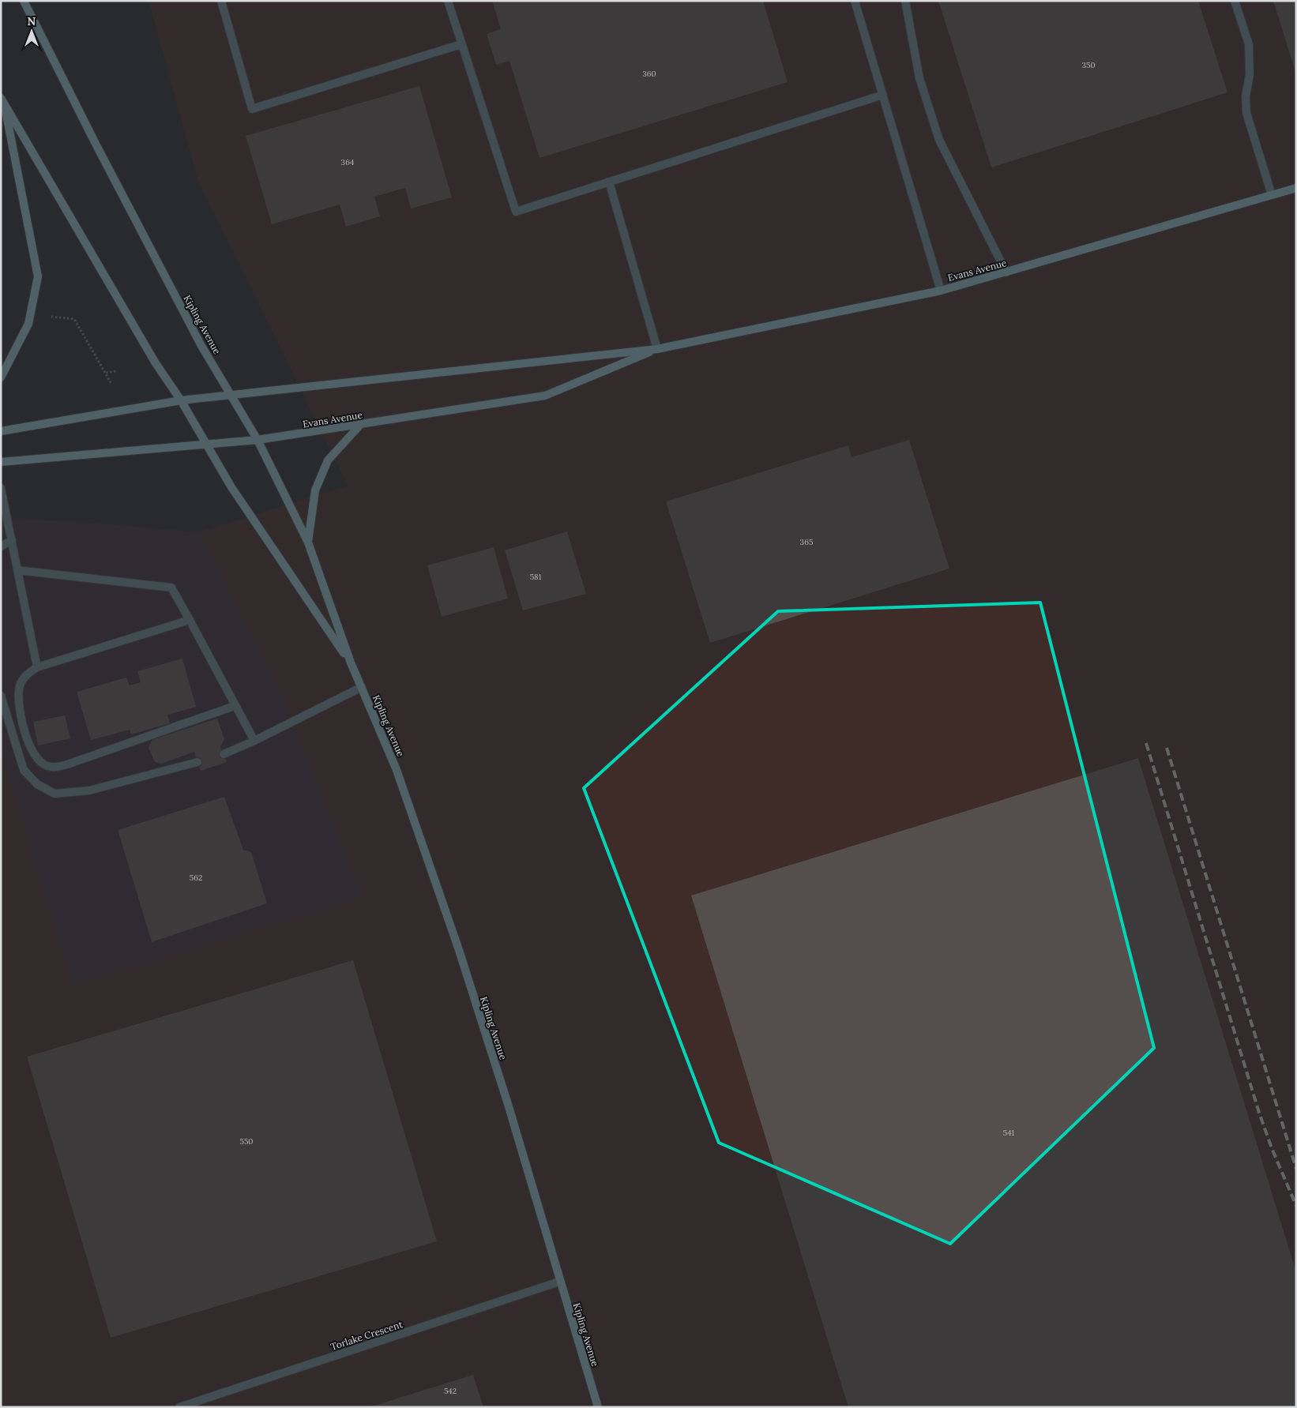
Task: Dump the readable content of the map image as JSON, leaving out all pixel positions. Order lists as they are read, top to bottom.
{
  "streets": {
    "main road": ["Evans Avenue", "Kipling Avenue"],
    "street": ["Torlake Crescent"]
  },
  "crossings": [
    ["Evans Avenue", "Kipling Avenue"],
    ["Kipling Avenue", "Torlake Crescent"]
  ],
  "house_numbers": [
    "350",
    "360",
    "364",
    "365",
    "581",
    "562",
    "541",
    "550",
    "542"
  ],
  "north": "top"
}
